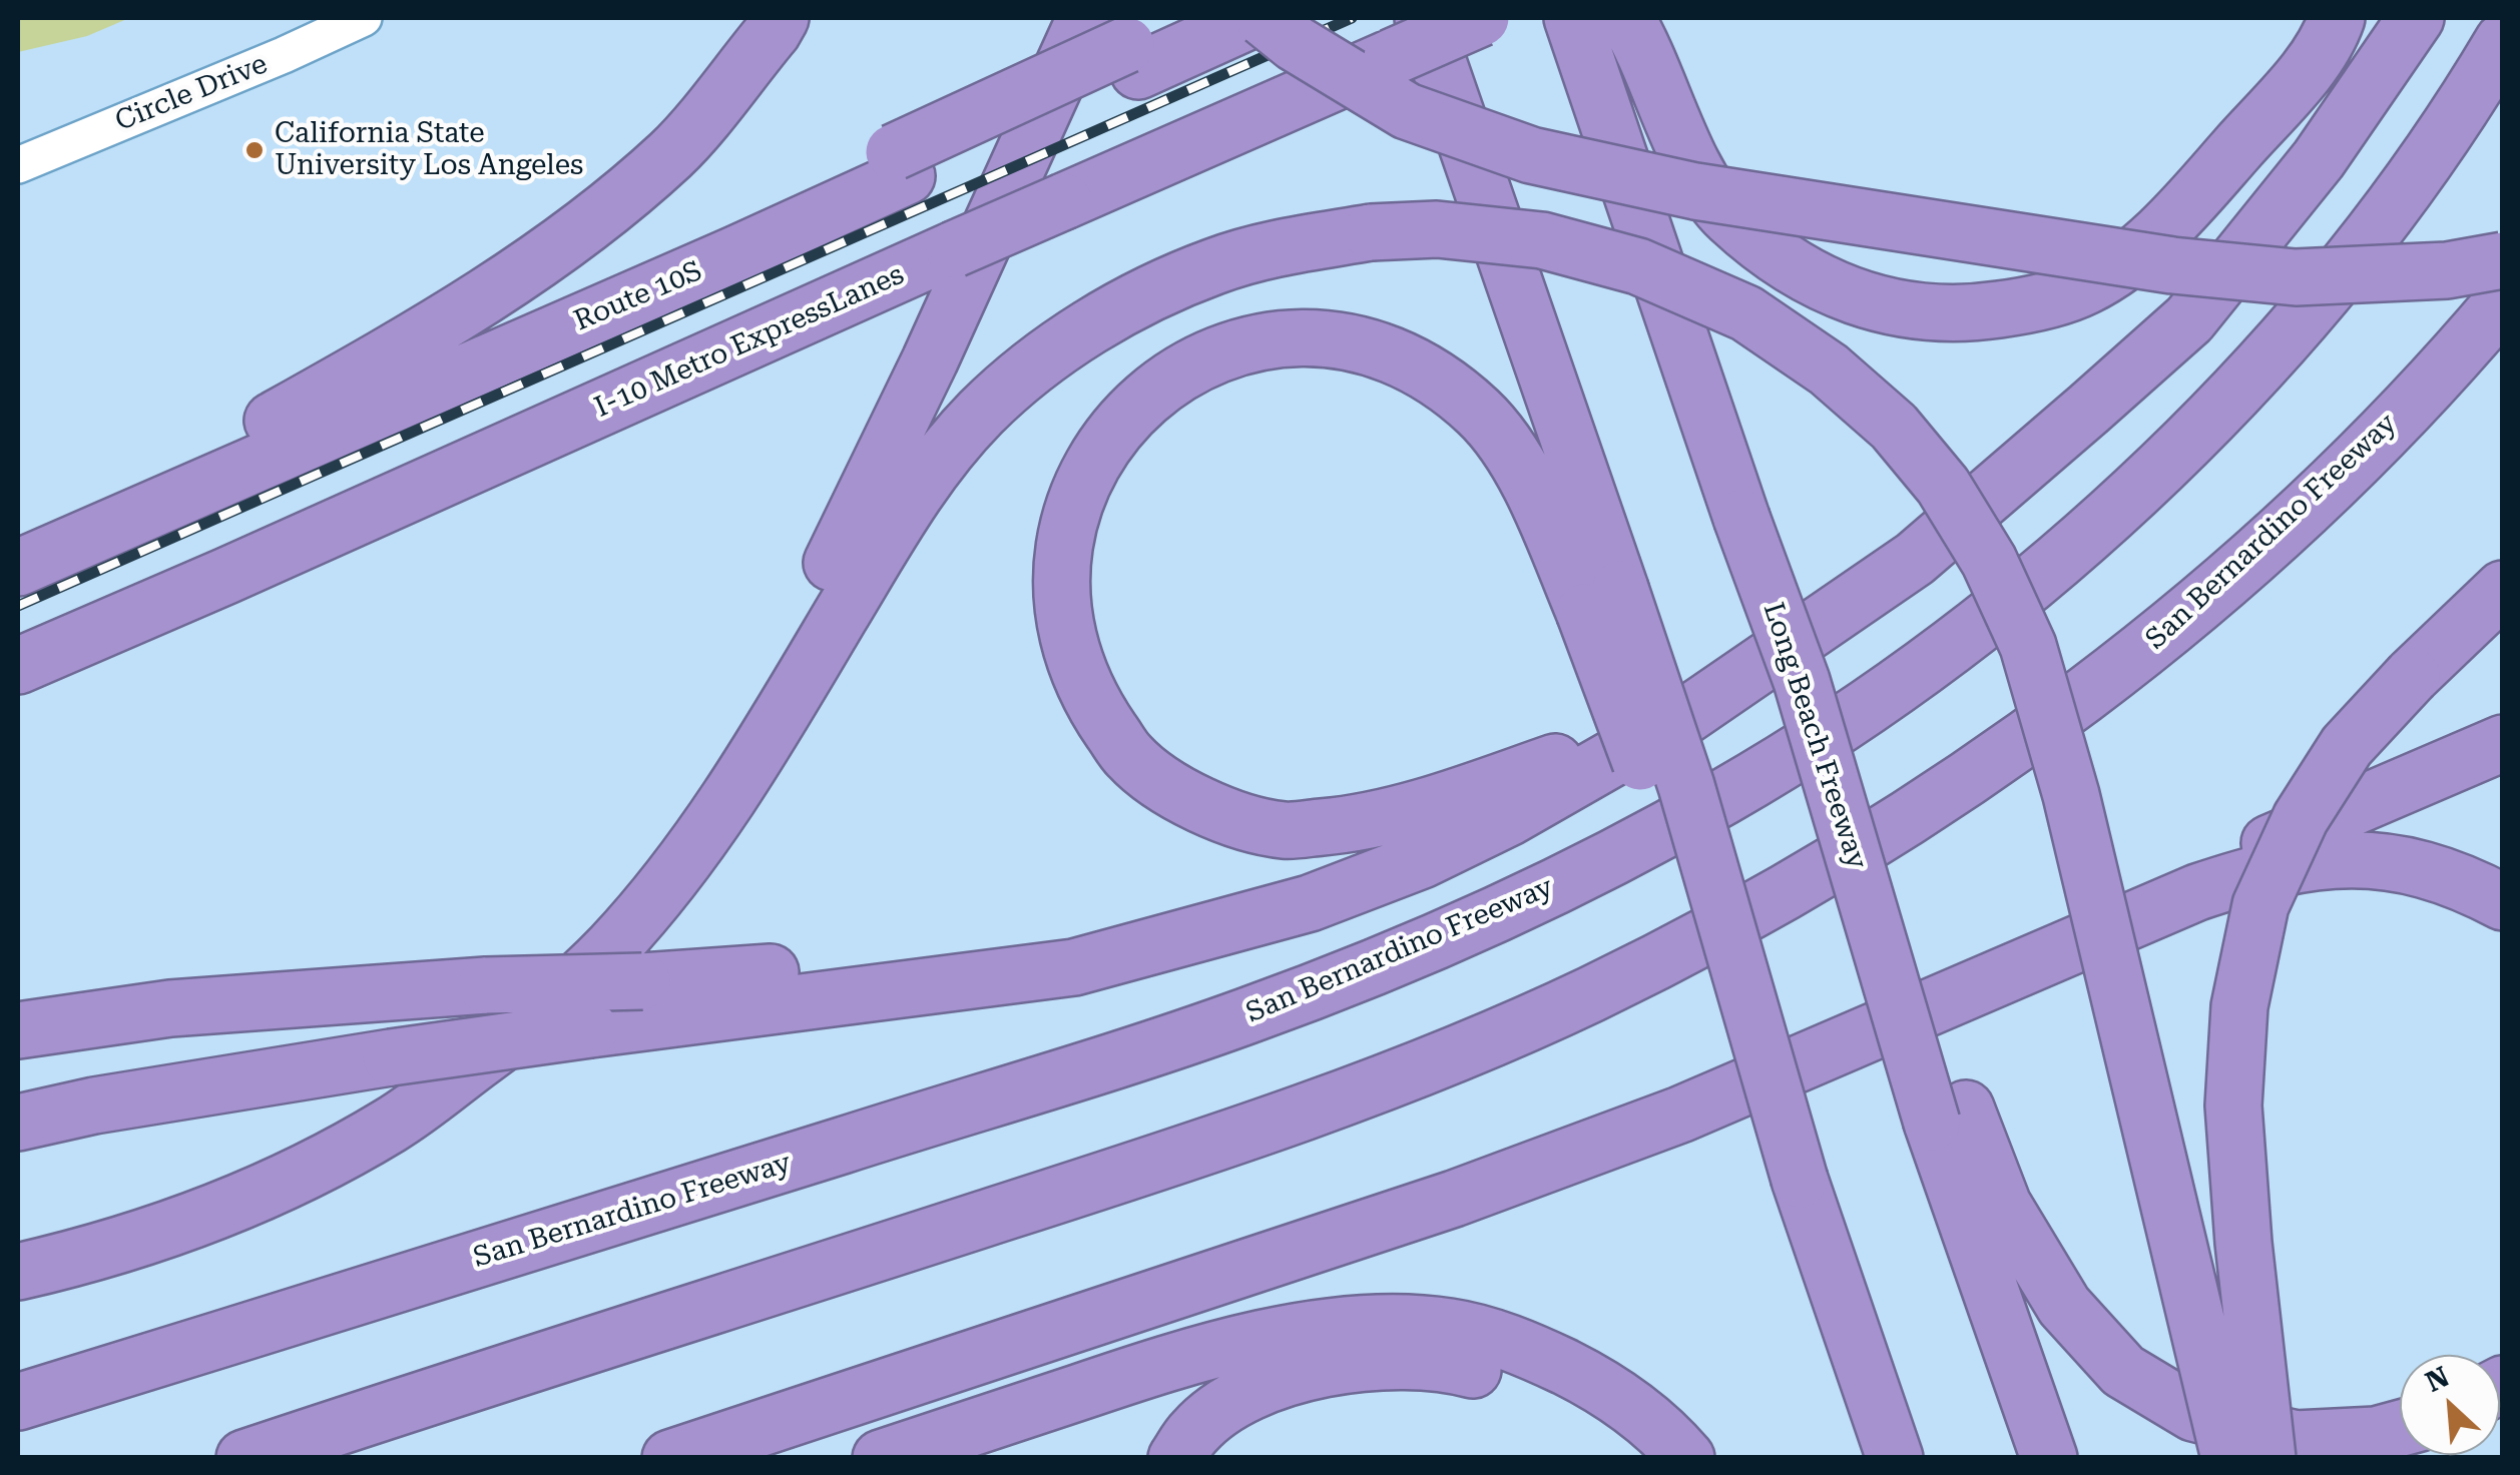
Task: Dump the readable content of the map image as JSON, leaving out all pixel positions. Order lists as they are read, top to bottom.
{
  "streets": {
    "highway": [
      "Route 10S",
      "I-10 Metro ExpressLanes",
      "San Bernardino Freeway",
      "Long Beach Freeway"
    ],
    "street": ["Circle Drive"]
  },
  "places": ["California State University Los Angeles"],
  "north": "top left"
}
